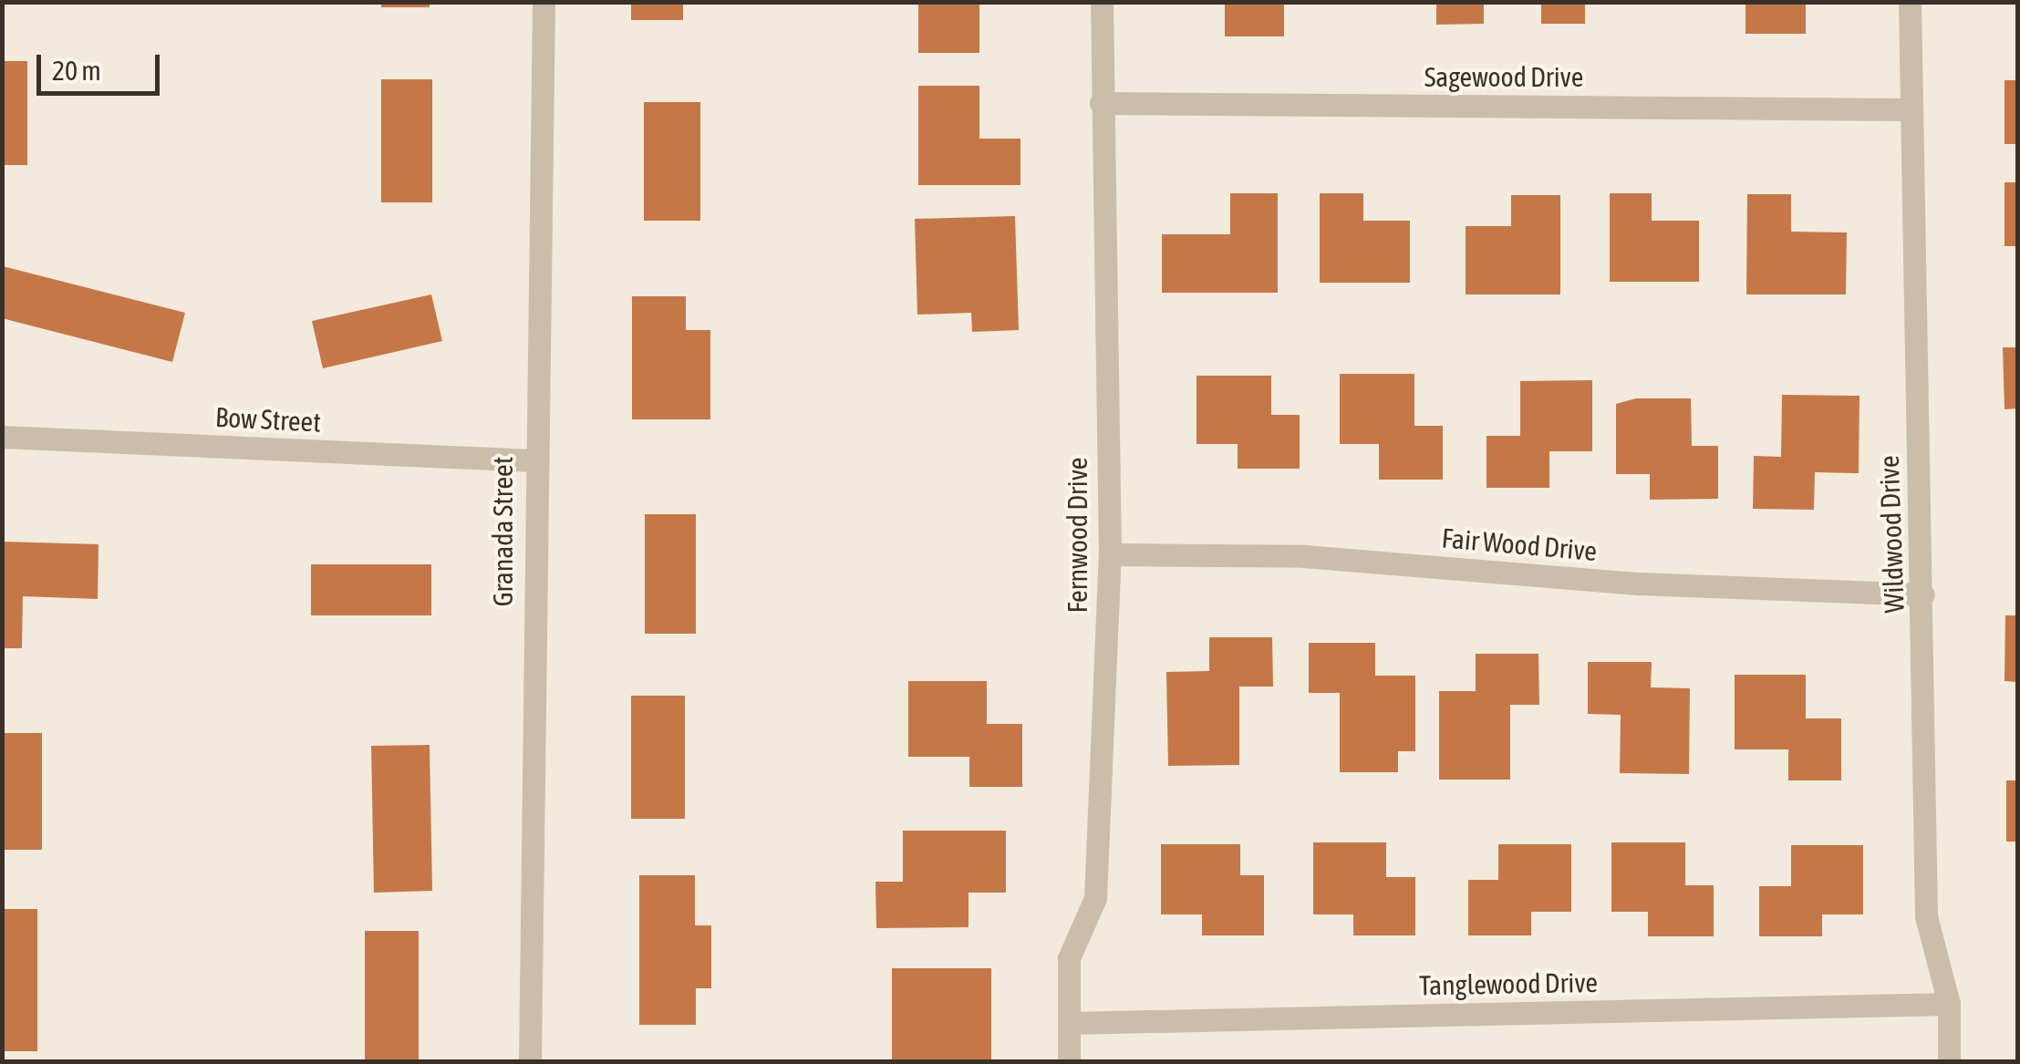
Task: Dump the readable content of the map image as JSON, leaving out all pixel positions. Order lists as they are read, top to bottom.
{
  "streets": {
    "street": [
      "Sagewood Drive",
      "Bow Street",
      "Granada Street",
      "Wildwood Drive",
      "Fernwood Drive",
      "Fair Wood Drive",
      "Tanglewood Drive"
    ]
  },
  "crossings": [
    ["Sagewood Drive", "Wildwood Drive"],
    ["Sagewood Drive", "Fernwood Drive"],
    ["Bow Street", "Granada Street"],
    ["Wildwood Drive", "Fair Wood Drive"],
    ["Wildwood Drive", "Tanglewood Drive"],
    ["Fernwood Drive", "Fair Wood Drive"],
    ["Fernwood Drive", "Tanglewood Drive"]
  ],
  "scale_bar": "20 m"
}
